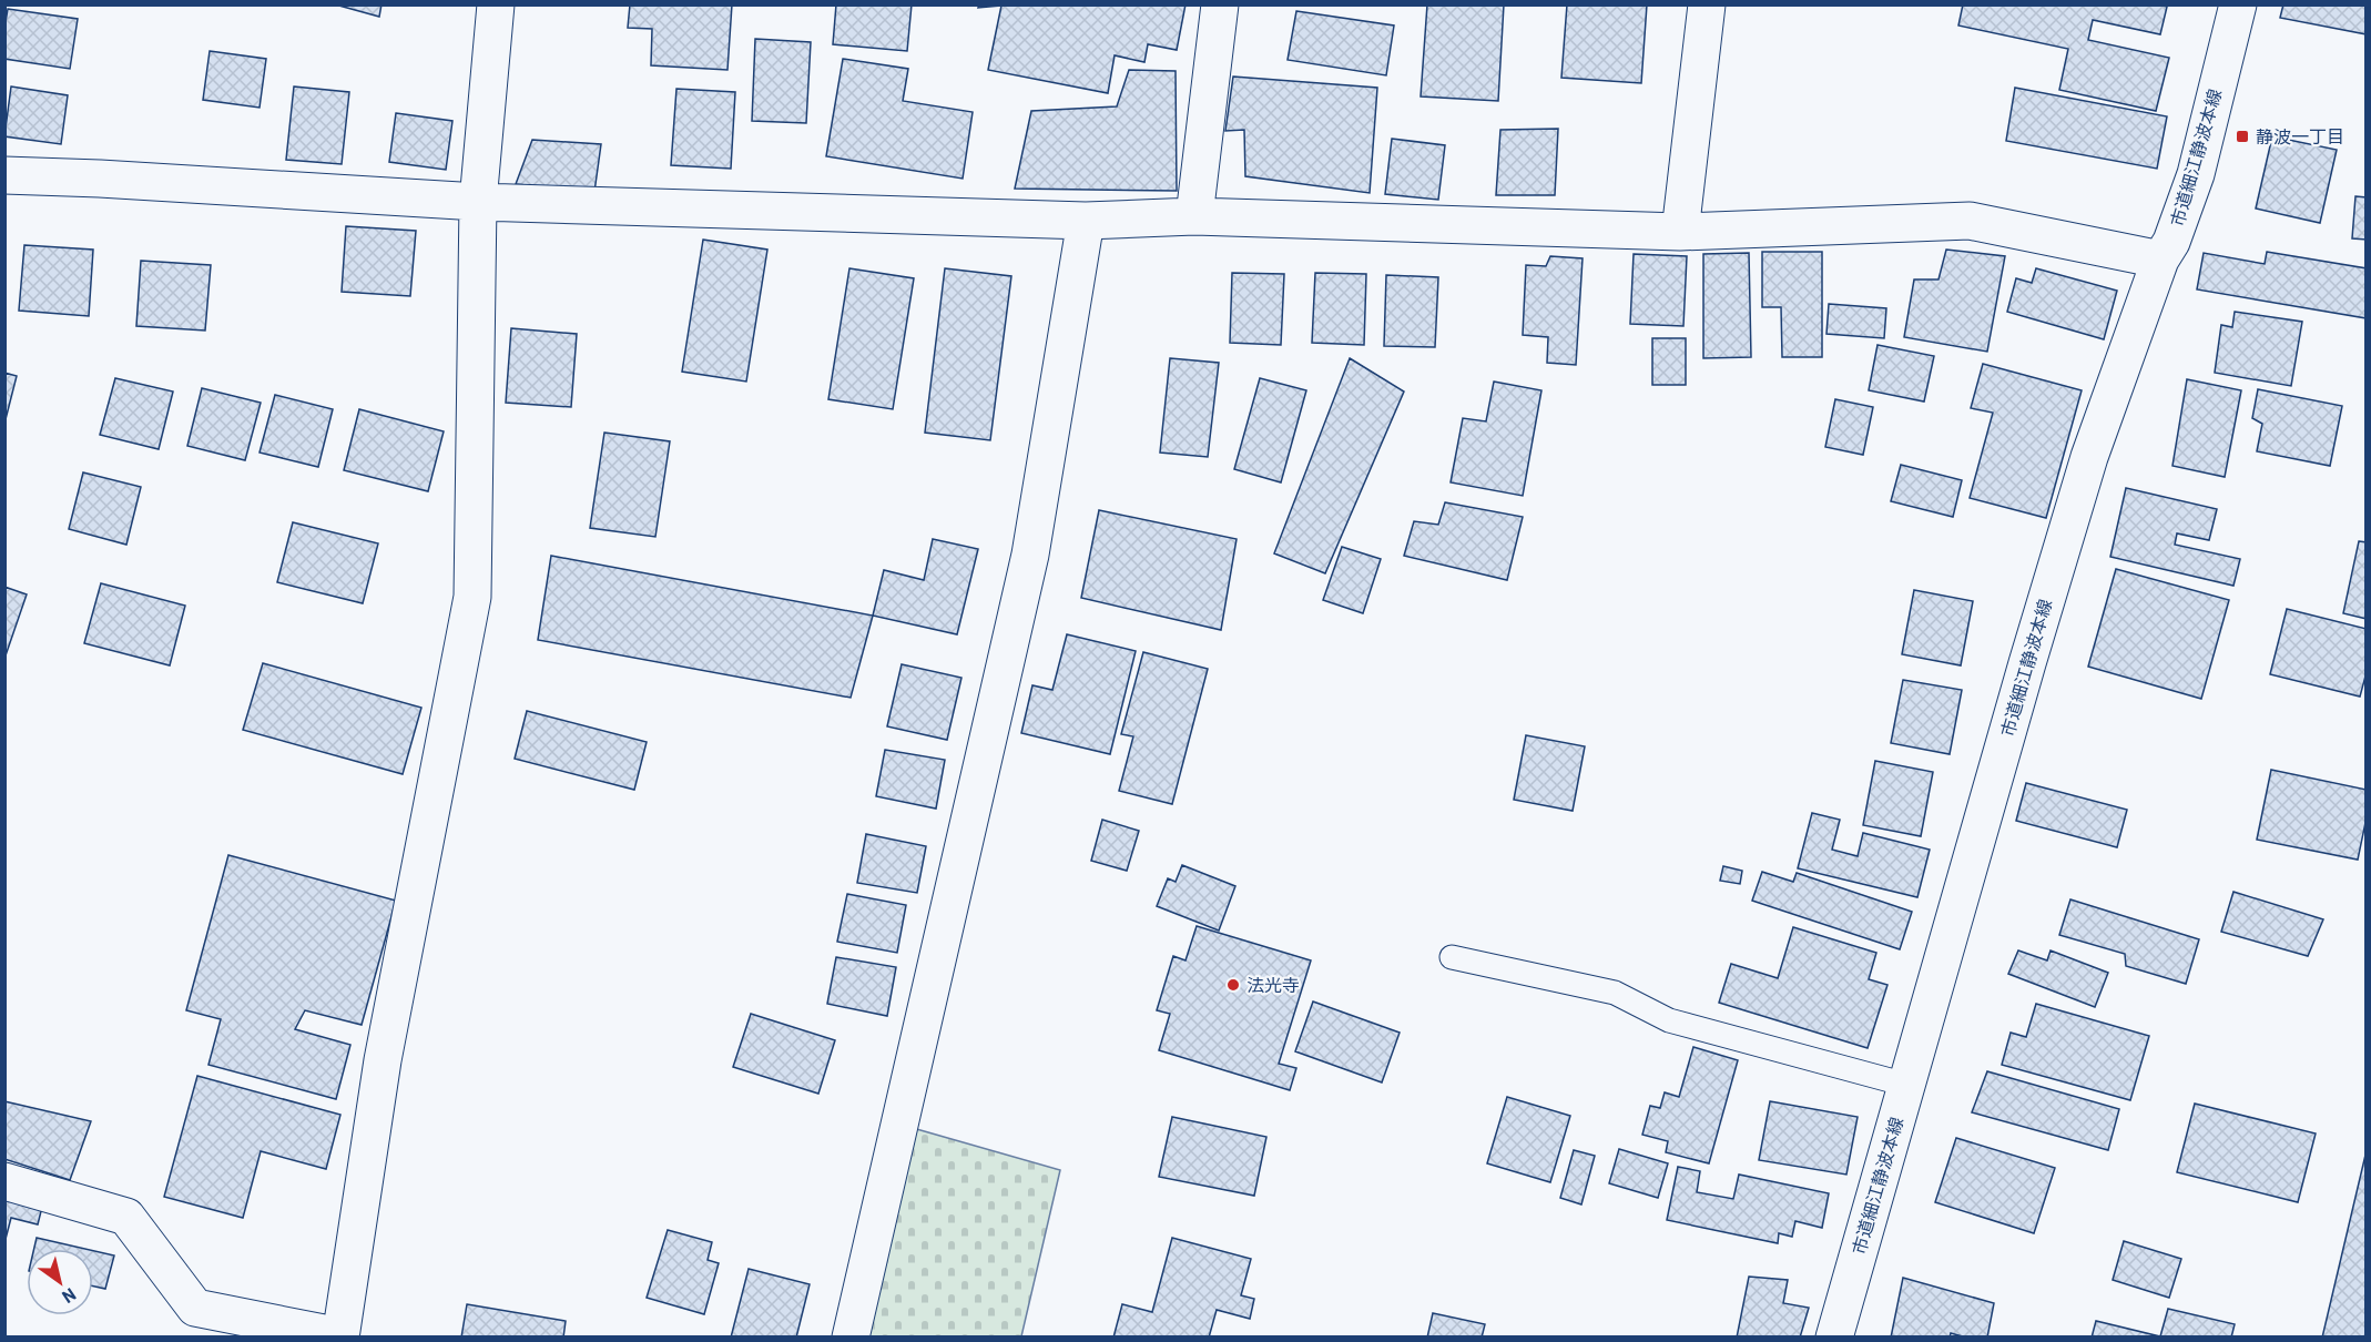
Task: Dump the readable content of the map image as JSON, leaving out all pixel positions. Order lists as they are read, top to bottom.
{
  "streets": {
    "street": ["市道細江静波本線"]
  },
  "places": {
    "transit": ["静波一丁目"],
    "other": ["法光寺"]
  },
  "north": "bottom right"
}
